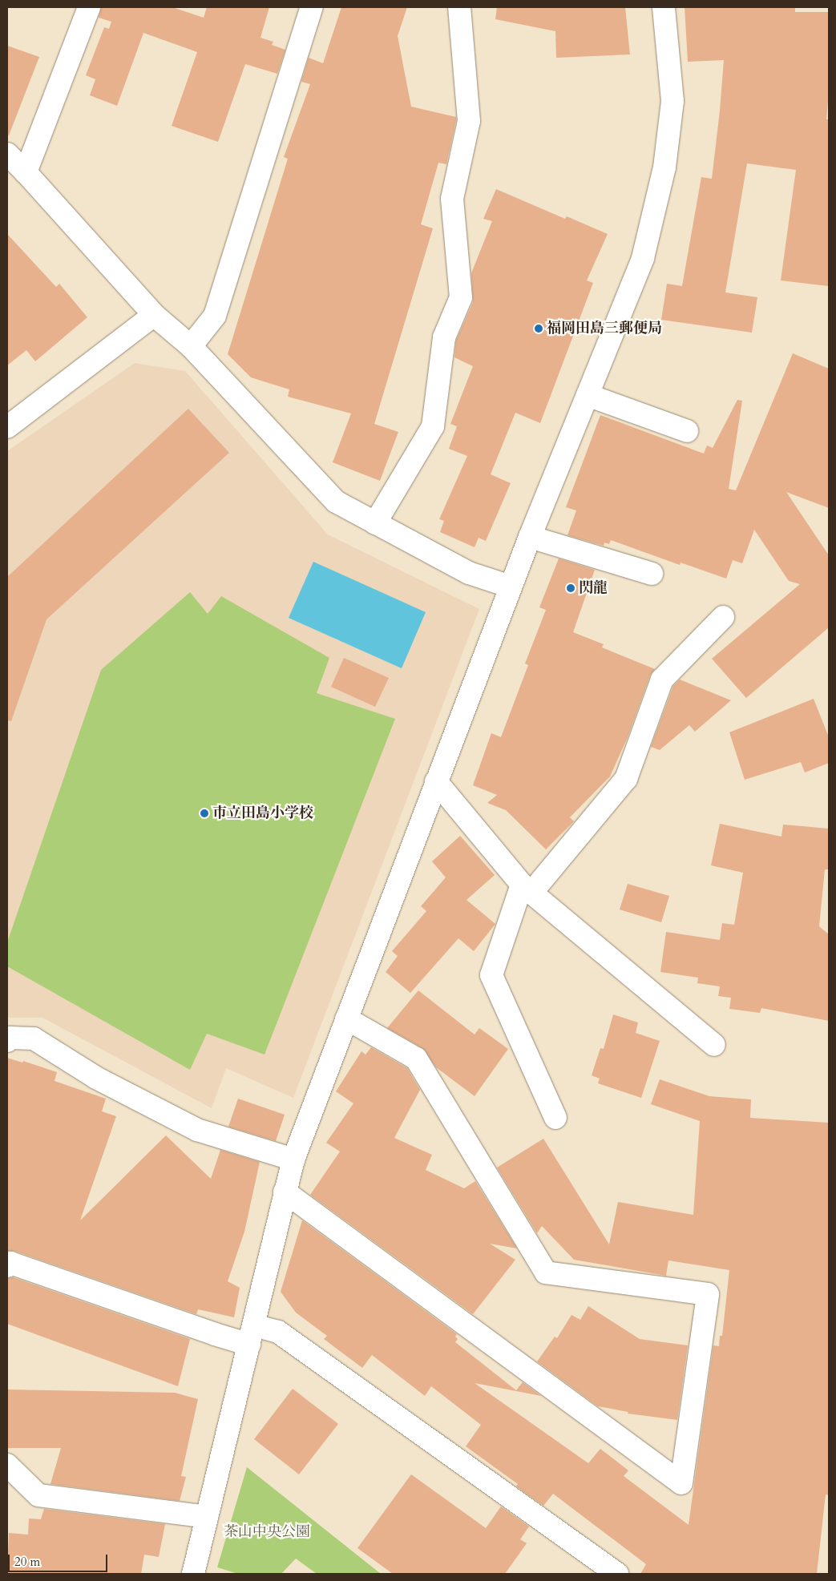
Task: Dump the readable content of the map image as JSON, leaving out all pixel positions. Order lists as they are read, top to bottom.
{
  "parks": ["茶山中央公園"],
  "places": ["福岡田島三郵便局", "閃龍", "市立田島小学校"],
  "scale_bar": "20 m"
}
